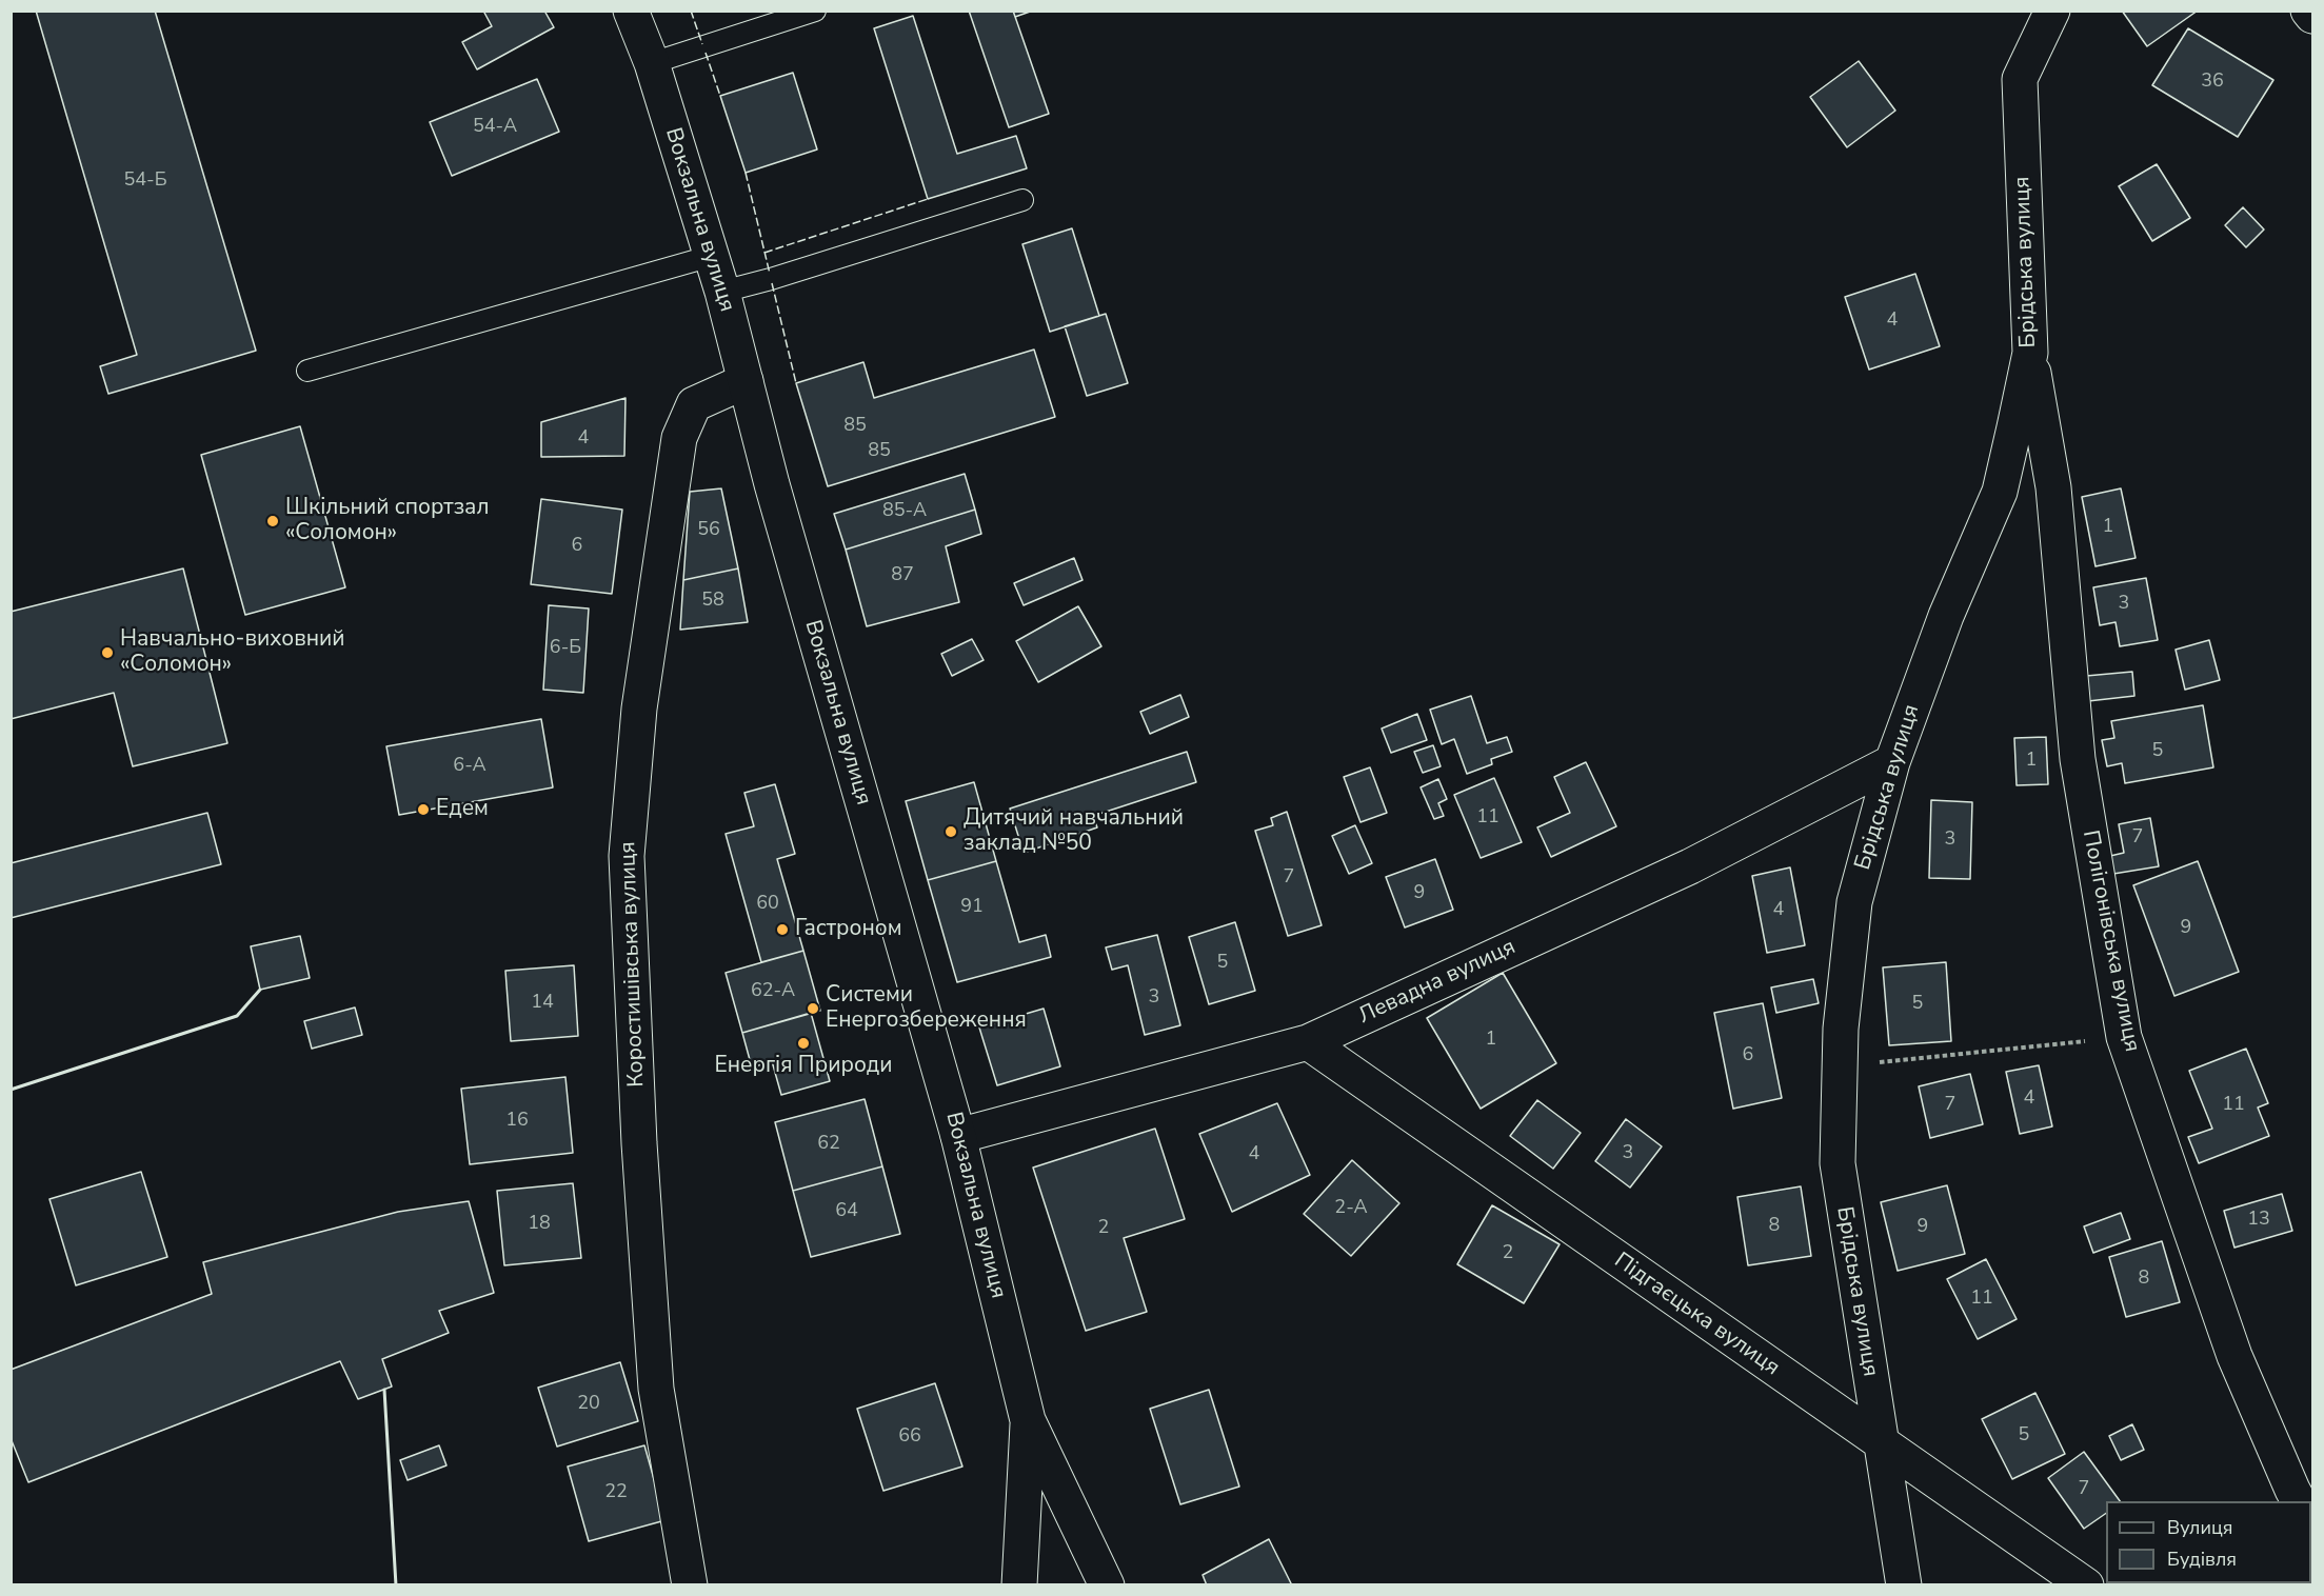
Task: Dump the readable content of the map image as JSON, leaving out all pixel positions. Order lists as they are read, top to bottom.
{
  "streets": {
    "street": [
      "Вокзальна вулиця",
      "Брідська вулиця",
      "Полігонівська вулиця",
      "Коростишівська вулиця",
      "Левадна вулиця",
      "Підгаєцька вулиця"
    ]
  },
  "crossings": [
    ["Вокзальна вулиця", "Коростишівська вулиця"],
    ["Вокзальна вулиця", "Левадна вулиця"],
    ["Брідська вулиця", "Полігонівська вулиця"],
    ["Брідська вулиця", "Левадна вулиця"],
    ["Брідська вулиця", "Підгаєцька вулиця"],
    ["Левадна вулиця", "Підгаєцька вулиця"]
  ],
  "places": [
    "Шкільний спортзал «Соломон»",
    "Навчально-виховний «Соломон»",
    "Едем",
    "Дитячий навчальний заклад №50",
    "Гастроном",
    "Системи Енергозбереження",
    "Енергія Природи"
  ],
  "house_numbers": [
    "36",
    "54-А",
    "54-Б",
    "4",
    "85",
    "4",
    "85",
    "85-А",
    "1",
    "56",
    "6",
    "87",
    "58",
    "3",
    "6-Б",
    "5",
    "1",
    "6-А",
    "11",
    "7",
    "3",
    "7",
    "9",
    "60",
    "91",
    "4",
    "9",
    "5",
    "62-А",
    "3",
    "14",
    "5",
    "1",
    "6",
    "4",
    "7",
    "11",
    "16",
    "62",
    "3",
    "4",
    "2-А",
    "64",
    "13",
    "18",
    "8",
    "9",
    "2",
    "2",
    "8",
    "11",
    "20",
    "5",
    "66",
    "7",
    "22"
  ],
  "legend": ["Вулиця", "Будівля"]
}
